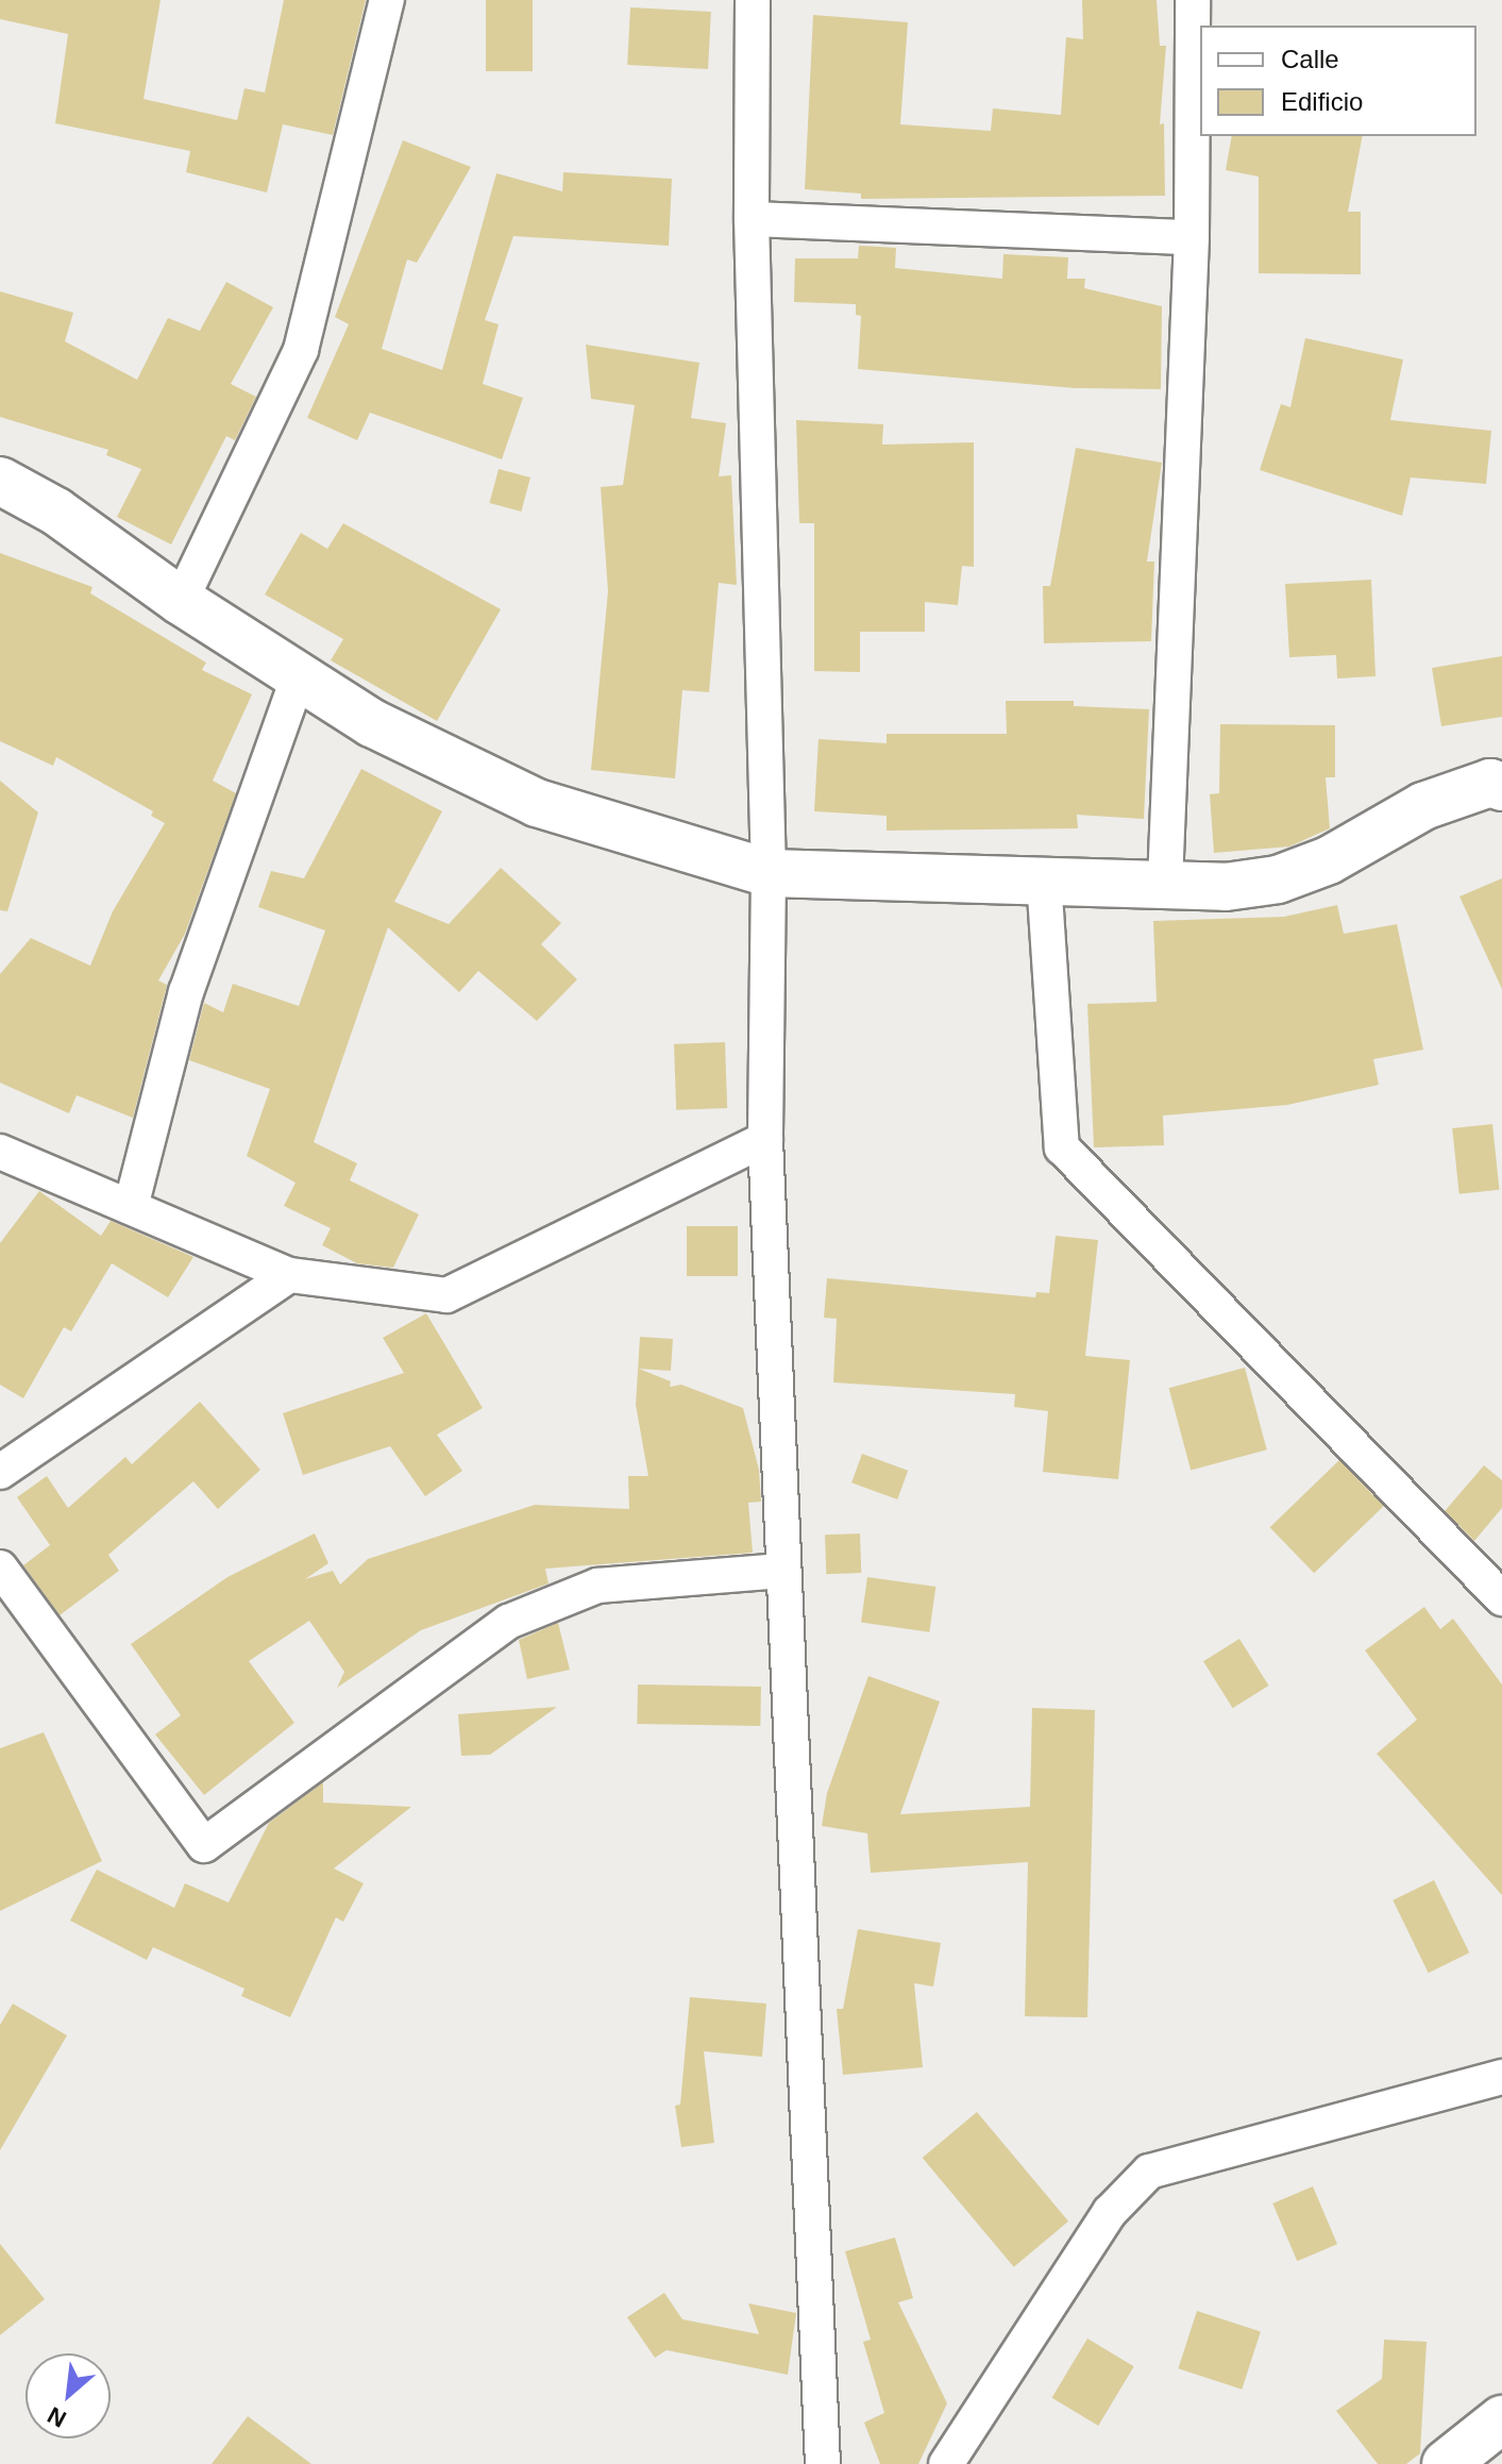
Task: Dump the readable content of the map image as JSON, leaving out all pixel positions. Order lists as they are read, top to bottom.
{
  "legend": ["Calle", "Edificio"],
  "north": "bottom left"
}
